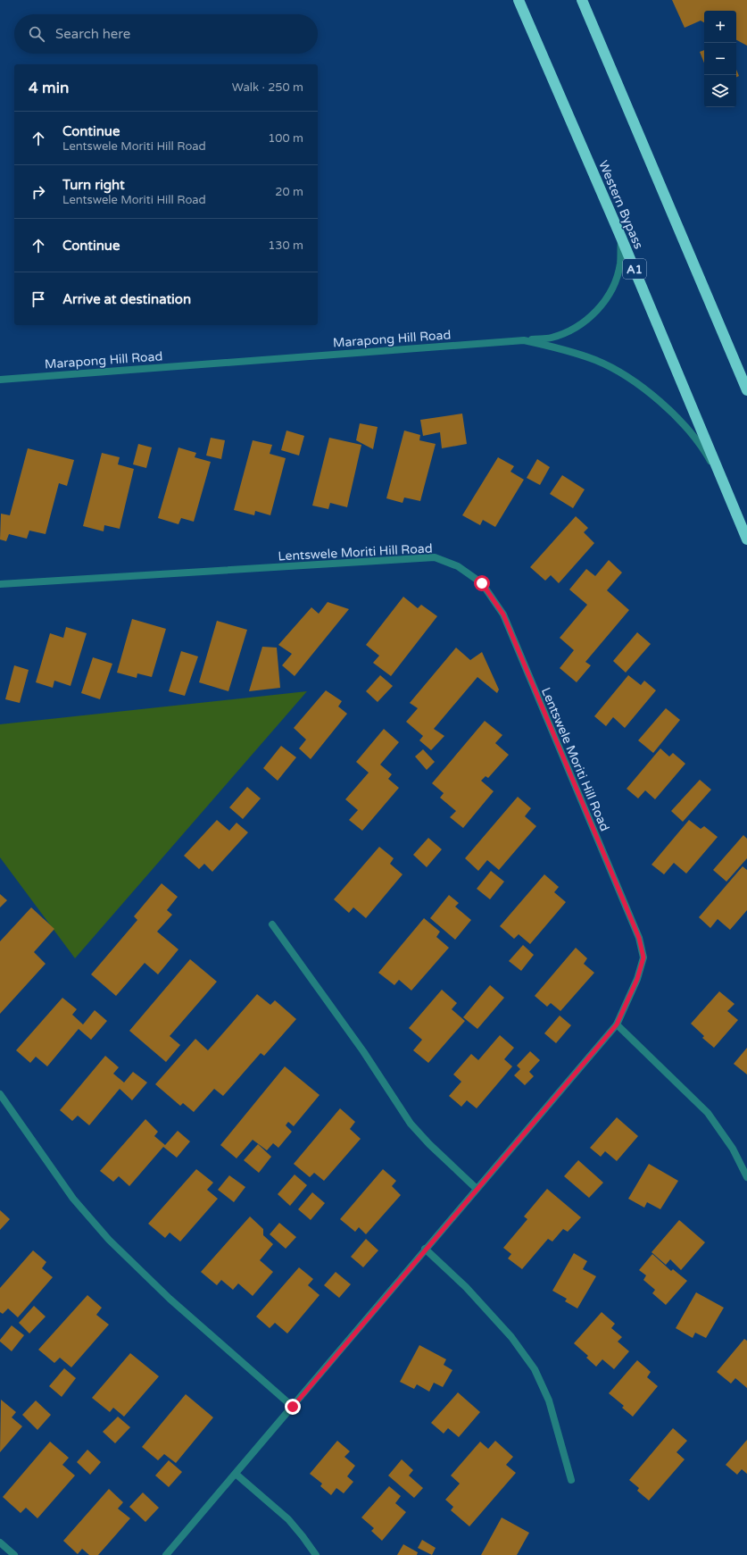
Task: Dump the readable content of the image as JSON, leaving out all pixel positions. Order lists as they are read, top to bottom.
{
  "streets": {
    "highway": ["Western Bypass", "A1"],
    "street": ["Marapong Hill Road", "Lentswele Moriti Hill Road"]
  },
  "crossings": [
    ["Western Bypass", "Marapong Hill Road"]
  ],
  "page": {
    "map_buttons": ["+", "−"],
    "search": "Search here",
    "heading": ["4 min", "Walk · 250 m"],
    "list": [
      ["Continue", "Lentswele Moriti Hill Road", "100 m"],
      ["Turn right", "Lentswele Moriti Hill Road", "20 m"],
      ["Continue", "130 m"],
      "Arrive at destination"
    ]
  }
}
